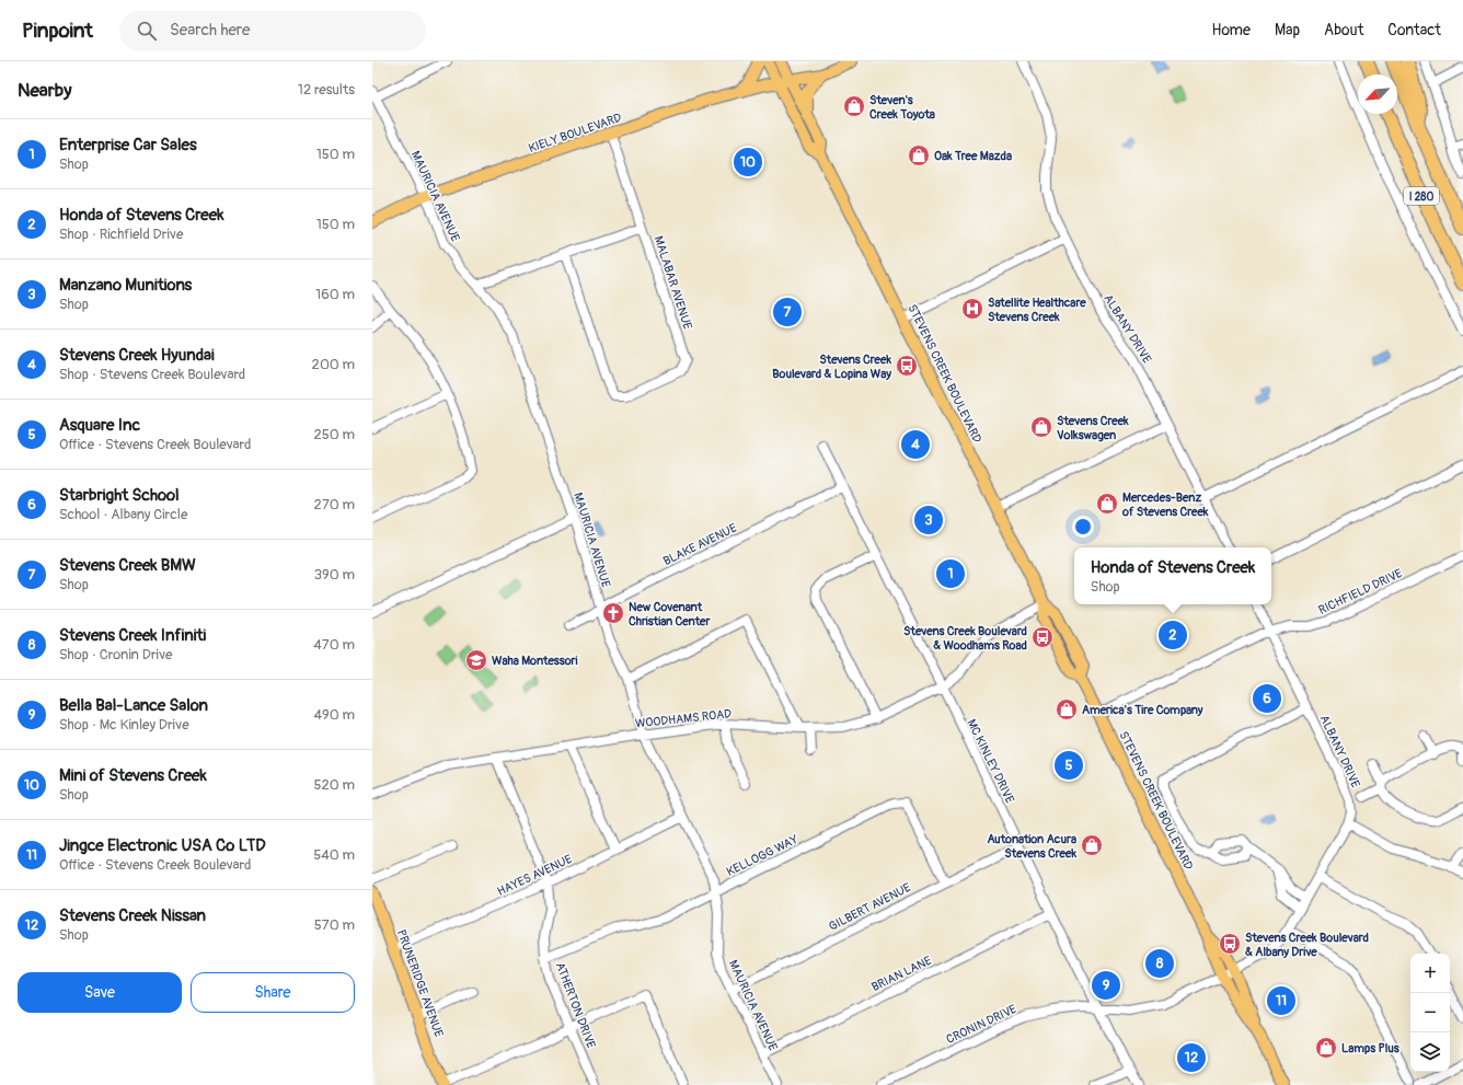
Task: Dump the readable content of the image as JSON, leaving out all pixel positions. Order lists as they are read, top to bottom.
{
  "streets": {
    "highway": ["I 280"],
    "main road": ["KIELY BOULEVARD", "STEVENS CREEK BOULEVARD", "PRUNERIDGE AVENUE"],
    "street": [
      "MAURICIA AVENUE",
      "MALABAR AVENUE",
      "ALBANY DRIVE",
      "BLAKE AVENUE",
      "RICHFIELD DRIVE",
      "WOODHAMS ROAD",
      "MC KINLEY DRIVE",
      "KELLOGG WAY",
      "HAYES AVENUE",
      "GILBERT AVENUE",
      "BRIAN LANE",
      "ATHERTON DRIVE",
      "CRONIN DRIVE"
    ]
  },
  "crossings": [
    ["KIELY BOULEVARD", "MAURICIA AVENUE"],
    ["KIELY BOULEVARD", "MALABAR AVENUE"],
    ["KIELY BOULEVARD", "STEVENS CREEK BOULEVARD"],
    ["MAURICIA AVENUE", "BLAKE AVENUE"],
    ["MAURICIA AVENUE", "WOODHAMS ROAD"],
    ["MAURICIA AVENUE", "KELLOGG WAY"],
    ["MAURICIA AVENUE", "HAYES AVENUE"],
    ["MAURICIA AVENUE", "GILBERT AVENUE"],
    ["MAURICIA AVENUE", "BRIAN LANE"],
    ["ALBANY DRIVE", "STEVENS CREEK BOULEVARD"],
    ["ALBANY DRIVE", "RICHFIELD DRIVE"],
    ["ALBANY DRIVE", "CRONIN DRIVE"],
    ["STEVENS CREEK BOULEVARD", "RICHFIELD DRIVE"],
    ["STEVENS CREEK BOULEVARD", "WOODHAMS ROAD"],
    ["STEVENS CREEK BOULEVARD", "CRONIN DRIVE"],
    ["BLAKE AVENUE", "MC KINLEY DRIVE"],
    ["WOODHAMS ROAD", "MC KINLEY DRIVE"],
    ["WOODHAMS ROAD", "ATHERTON DRIVE"],
    ["MC KINLEY DRIVE", "GILBERT AVENUE"],
    ["MC KINLEY DRIVE", "BRIAN LANE"],
    ["MC KINLEY DRIVE", "CRONIN DRIVE"],
    ["KELLOGG WAY", "GILBERT AVENUE"],
    ["KELLOGG WAY", "ATHERTON DRIVE"],
    ["HAYES AVENUE", "PRUNERIDGE AVENUE"],
    ["HAYES AVENUE", "ATHERTON DRIVE"]
  ],
  "places": {
    "shop": [
      "Steven's Creek Toyota",
      "Oak Tree Mazda",
      "Stevens Creek Volkswagen",
      "Mercedes-Benz of Stevens Creek",
      "America's Tire Company",
      "Autonation Acura Stevens Creek",
      "Lamps Plus"
    ],
    "hospital": ["Satellite Healthcare Stevens Creek"],
    "bus stop": ["Stevens Creek Boulevard & Lopina Way", "Stevens Creek Boulevard & Woodhams Road", "Stevens Creek Boulevard & Albany Drive"],
    "church": ["New Covenant Christian Center"],
    "school or university": ["Waha Montessori"]
  },
  "north": "bottom left",
  "page": {
    "header": "Pinpoint",
    "search": "Search here",
    "nav": [
      "Home",
      "Map",
      "About",
      "Contact"
    ],
    "heading": ["Nearby", "12 results"],
    "list": [
      {
        "mark": "1",
        "name": "Enterprise Car Sales",
        "note": "Shop",
        "value": "150 m"
      },
      {
        "mark": "2",
        "name": "Honda of Stevens Creek",
        "note": "Shop · Richfield Drive",
        "value": "150 m"
      },
      {
        "mark": "3",
        "name": "Manzano Munitions",
        "note": "Shop",
        "value": "160 m"
      },
      {
        "mark": "4",
        "name": "Stevens Creek Hyundai",
        "note": "Shop · Stevens Creek Boulevard",
        "value": "200 m"
      },
      {
        "mark": "5",
        "name": "Asquare Inc",
        "note": "Office · Stevens Creek Boulevard",
        "value": "250 m"
      },
      {
        "mark": "6",
        "name": "Starbright School",
        "note": "School · Albany Circle",
        "value": "270 m"
      },
      {
        "mark": "7",
        "name": "Stevens Creek BMW",
        "note": "Shop",
        "value": "390 m"
      },
      {
        "mark": "8",
        "name": "Stevens Creek Infiniti",
        "note": "Shop · Cronin Drive",
        "value": "470 m"
      },
      {
        "mark": "9",
        "name": "Bella Bal-Lance Salon",
        "note": "Shop · Mc Kinley Drive",
        "value": "490 m"
      },
      {
        "mark": "10",
        "name": "Mini of Stevens Creek",
        "note": "Shop",
        "value": "520 m"
      },
      {
        "mark": "11",
        "name": "Jingce Electronic USA Co LTD",
        "note": "Office · Stevens Creek Boulevard",
        "value": "540 m"
      },
      {
        "mark": "12",
        "name": "Stevens Creek Nissan",
        "note": "Shop",
        "value": "570 m"
      }
    ],
    "pins": [
      "10",
      "7",
      "4",
      "3",
      "1",
      "2",
      "6",
      "5",
      "8",
      "9",
      "11",
      "12"
    ],
    "popup": ["Honda of Stevens Creek", "Shop"],
    "map_buttons": ["+", "−"],
    "buttons": ["Save", "Share"]
  }
}
